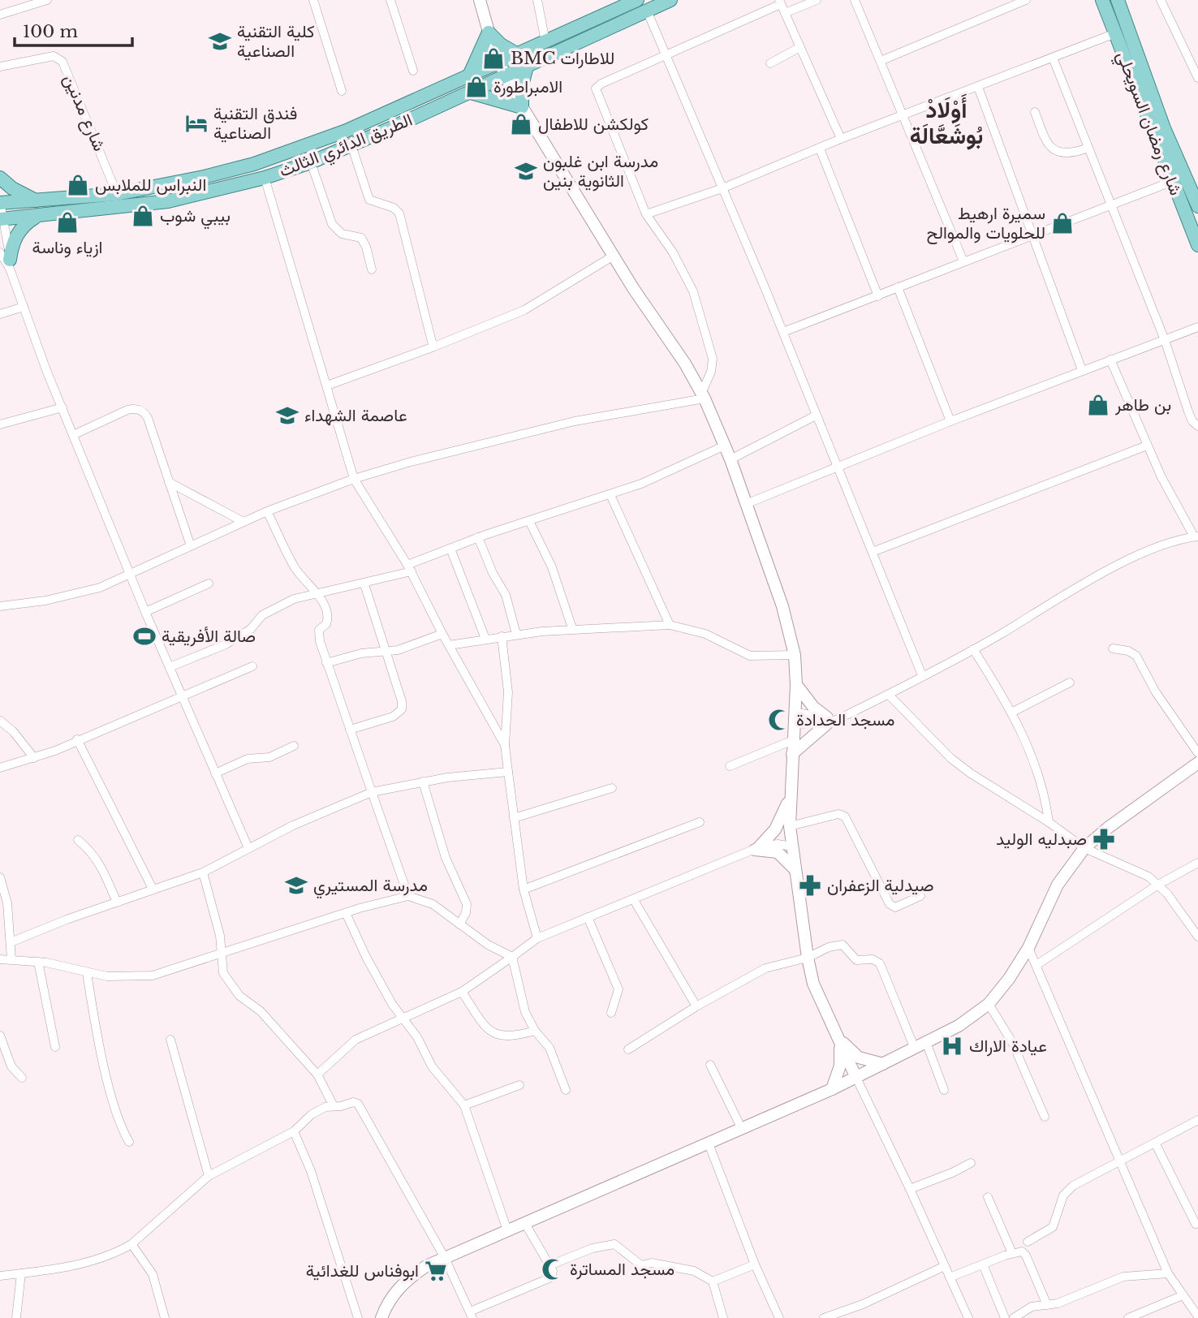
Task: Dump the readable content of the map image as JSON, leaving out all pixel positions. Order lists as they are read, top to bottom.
{
  "streets": {
    "main road": ["شارع رمضان السويحلي", "الطريق الدائري الثالث"],
    "street": ["شارع مدنين"]
  },
  "crossings": [
    ["شارع مدنين", "الطريق الدائري الثالث"]
  ],
  "districts": ["أَوْلَادْ بُوشَعَّالَة"],
  "places": {
    "school or university": [
      "كلية التقنية الصناعية",
      "مدرسة ابن غلبون الثانوية بنين",
      "عاصمة الشهداء",
      "مدرسة المستيري"
    ],
    "shop": [
      "BMC للاطارات",
      "الامبراطورة",
      "كولكشن للاطفال",
      "النبراس للملابس",
      "بيبي شوب",
      "ازياء وناسة",
      "سميرة ارهيط للحلويات والموالح",
      "بن طاهر"
    ],
    "hotel": ["فندق التقنية الصناعية"],
    "sports": ["صالة الأفريقية"],
    "mosque": ["مسجد الحدادة", "مسجد المساترة"],
    "pharmacy": ["صبدليه الوليد", "صيدلية الزعفران"],
    "hospital": ["عيادة الاراك"],
    "supermarket": ["ابوفناس للغدائية"]
  },
  "scale_bar": "100 m"
}
